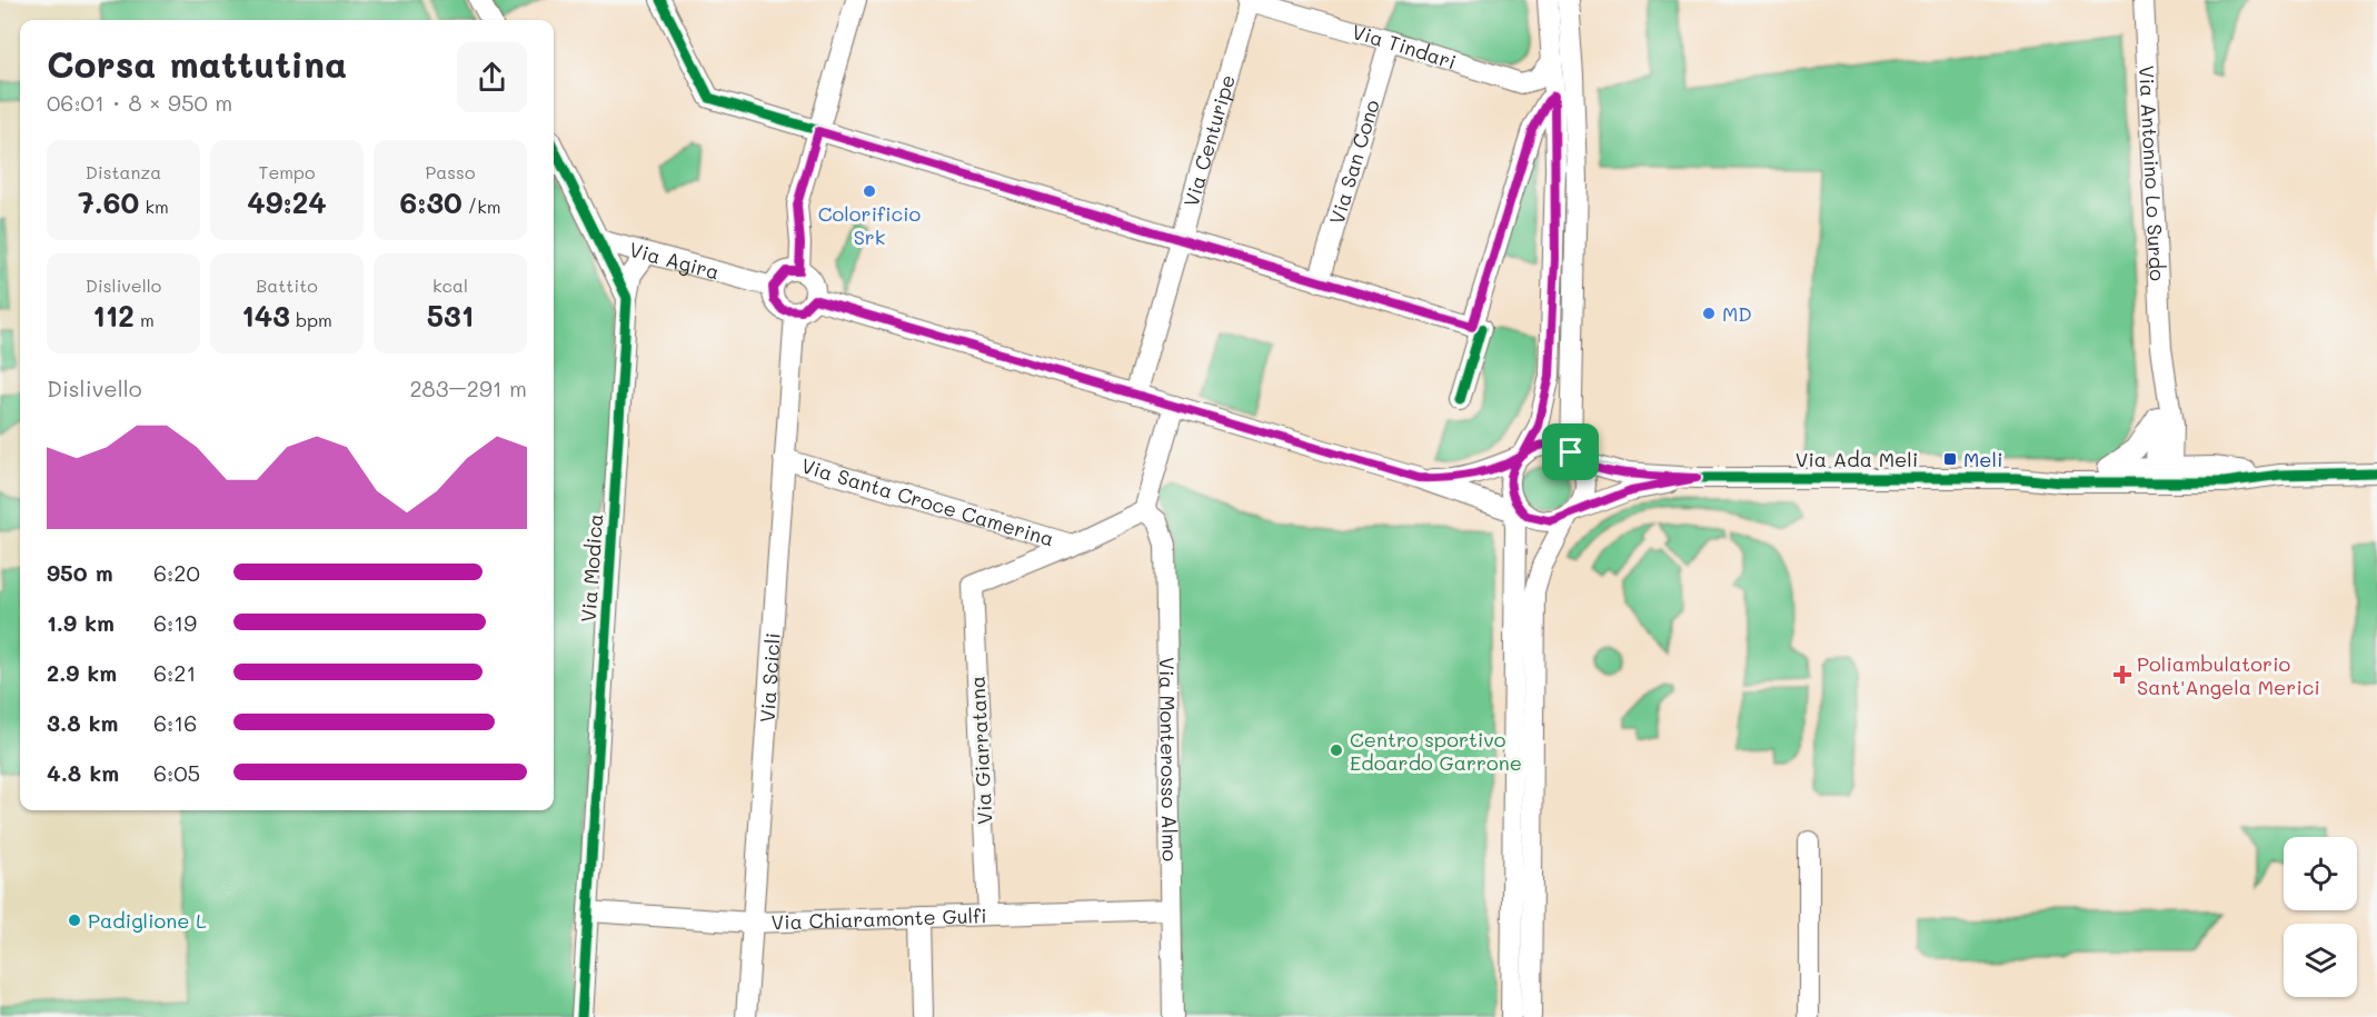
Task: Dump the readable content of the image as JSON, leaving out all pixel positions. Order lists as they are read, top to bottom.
{
  "streets": {
    "street": [
      "Via Tindari",
      "Via Centuripe",
      "Via San Cono",
      "Via Antonino Lo Surdo",
      "Via Agira",
      "Via Ada Meli",
      "Via Santa Croce Camerina",
      "Via Modica",
      "Via Scicli",
      "Via Giarratana",
      "Via Monterosso Almo",
      "Via Chiaramonte Gulfi"
    ]
  },
  "crossings": [
    ["Via Tindari", "Via Centuripe"],
    ["Via Tindari", "Via San Cono"],
    ["Via Agira", "Via Modica"],
    ["Via Agira", "Via Scicli"],
    ["Via Santa Croce Camerina", "Via Scicli"],
    ["Via Santa Croce Camerina", "Via Giarratana"],
    ["Via Modica", "Via Chiaramonte Gulfi"],
    ["Via Scicli", "Via Chiaramonte Gulfi"],
    ["Via Giarratana", "Via Chiaramonte Gulfi"],
    ["Via Monterosso Almo", "Via Chiaramonte Gulfi"]
  ],
  "places": {
    "other": [
      "Colorificio Srk",
      "MD",
      "Centro sportivo Edoardo Garrone",
      "Padiglione L"
    ],
    "transit": ["Meli"],
    "health": ["Poliambulatorio Sant'Angela Merici"]
  },
  "page": {
    "heading": ["Corsa mattutina", "06:01 · 8 × 950 m"],
    "stats": [
      ["Distanza", "7.60 km"],
      ["Tempo", "49:24"],
      ["Passo", "6:30 /km"],
      ["Dislivello", "112 m"],
      ["Battito", "143 bpm"],
      ["kcal", "531"]
    ],
    "chart": ["Dislivello", "283–291 m"],
    "list": [
      {
        "name": "950 m",
        "note": "6:20"
      },
      {
        "name": "1.9 km",
        "note": "6:19"
      },
      {
        "name": "2.9 km",
        "note": "6:21"
      },
      {
        "name": "3.8 km",
        "note": "6:16"
      },
      {
        "name": "4.8 km",
        "note": "6:05"
      }
    ]
  }
}
